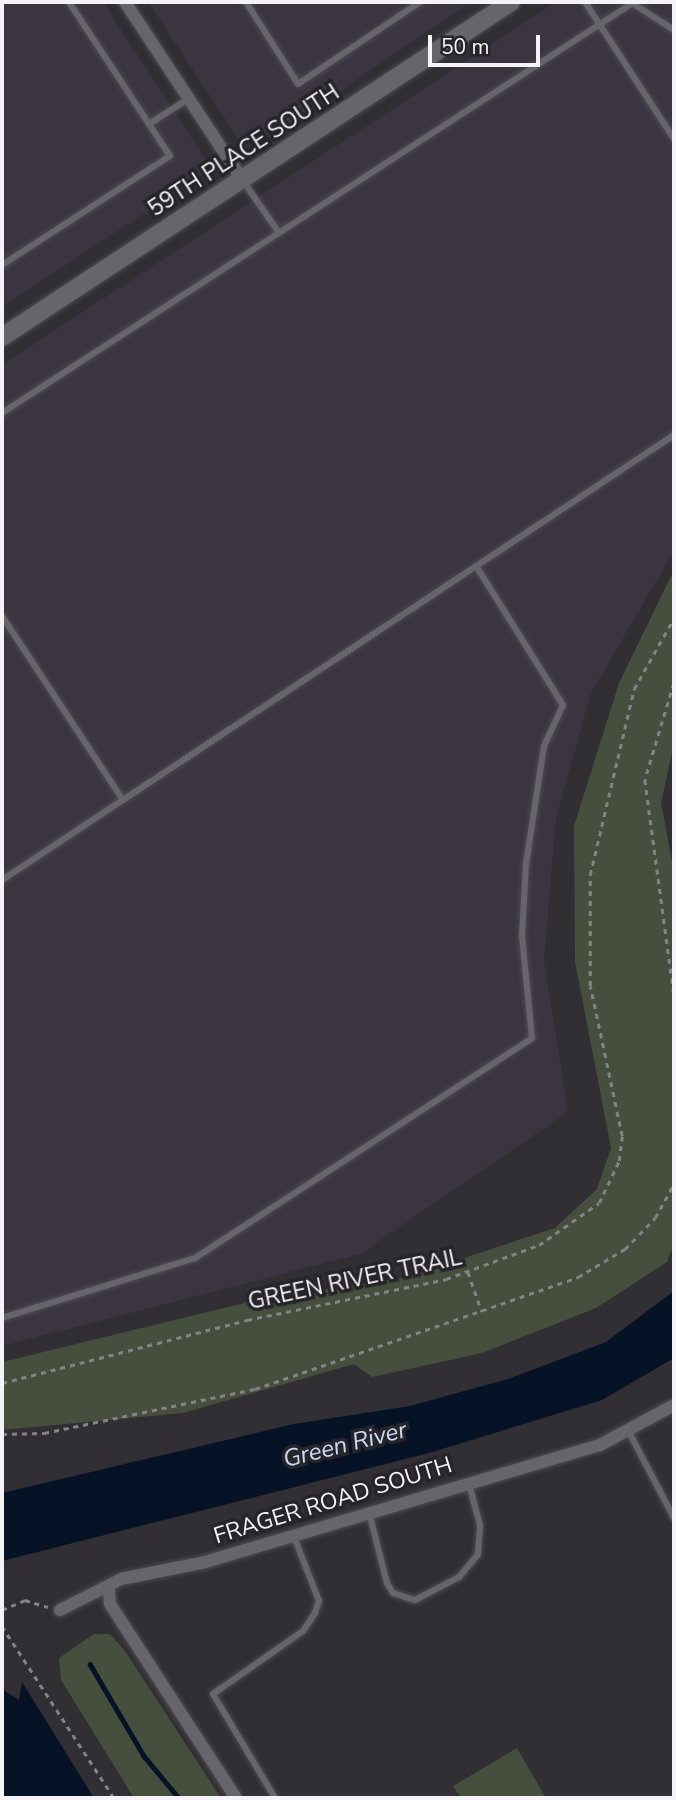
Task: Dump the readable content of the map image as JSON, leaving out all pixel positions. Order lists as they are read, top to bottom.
{
  "streets": {
    "street": ["59TH PLACE SOUTH", "FRAGER ROAD SOUTH"],
    "path": ["GREEN RIVER TRAIL"]
  },
  "water": ["Green River"],
  "scale_bar": "50 m"
}
